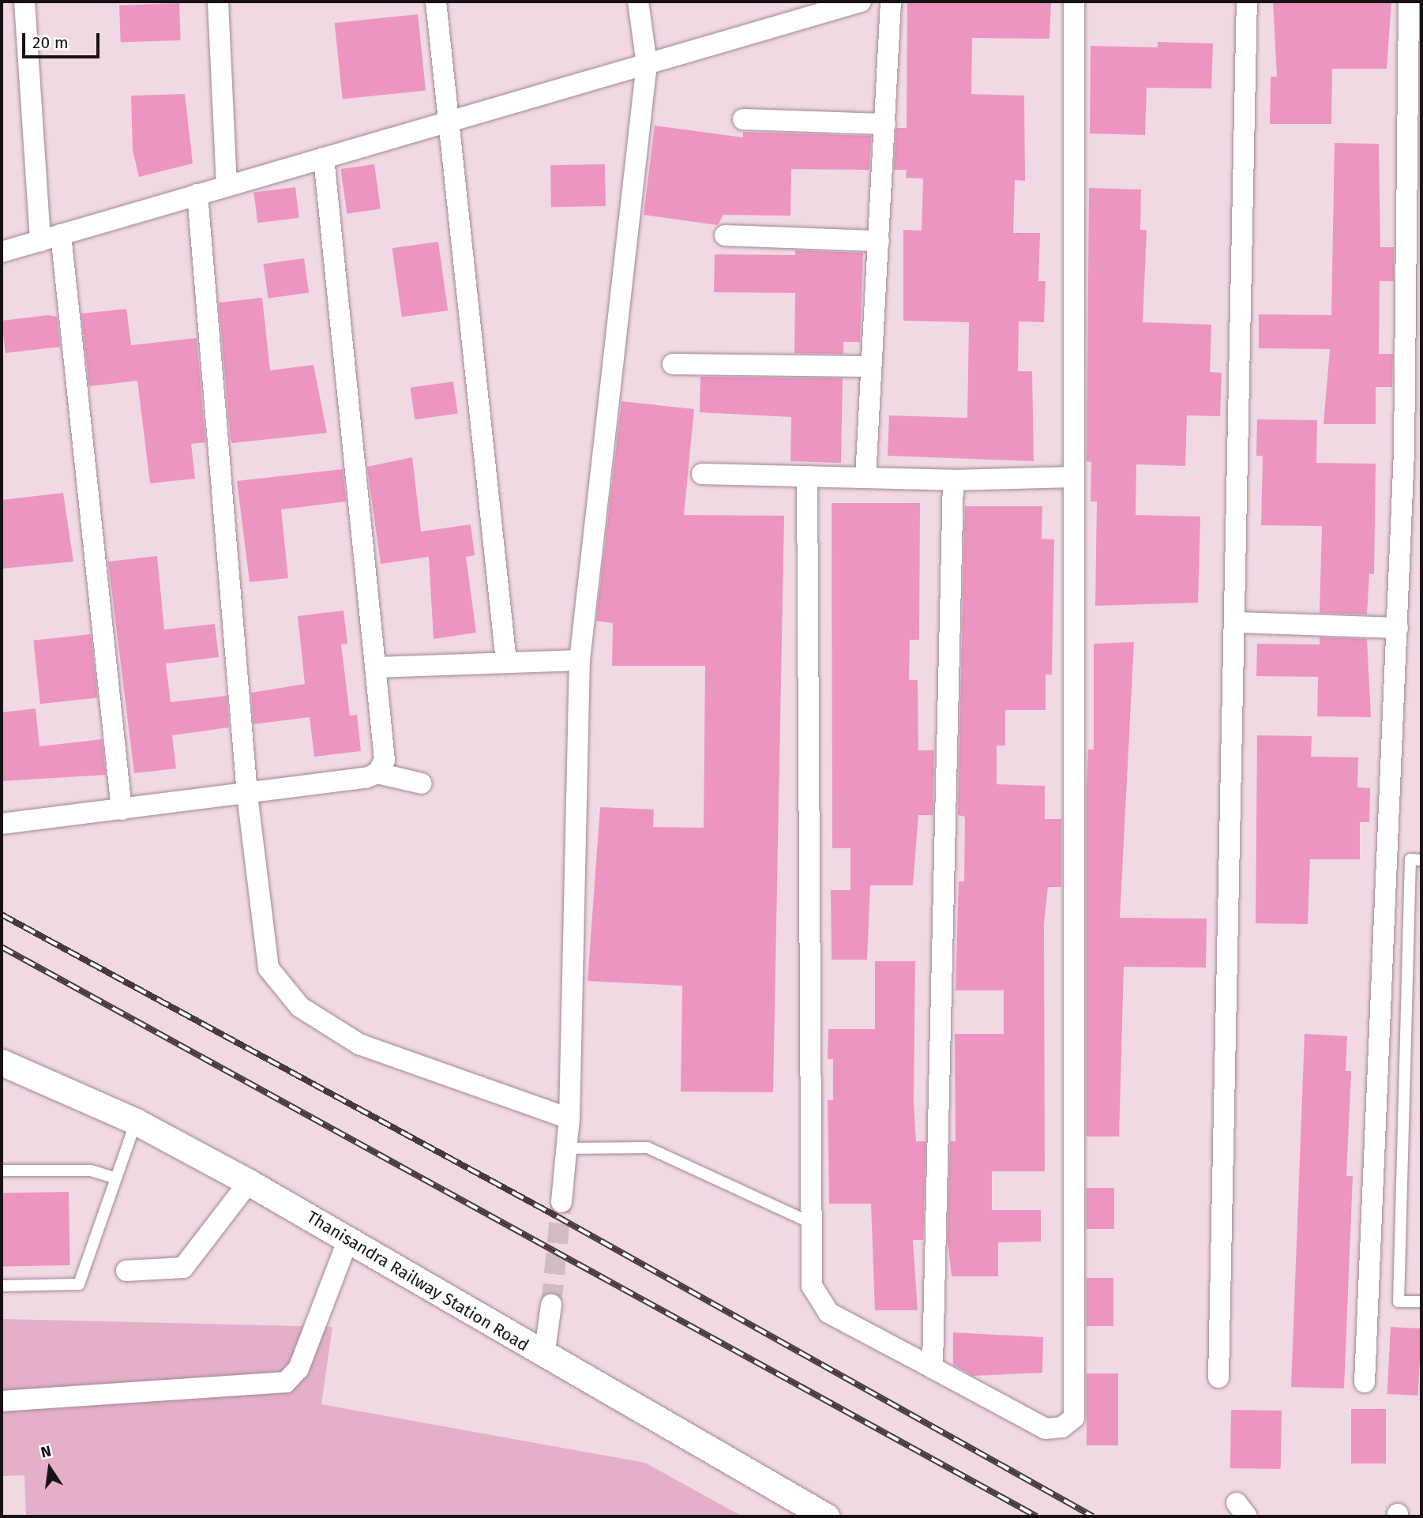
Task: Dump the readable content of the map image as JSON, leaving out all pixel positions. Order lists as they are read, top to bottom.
{
  "streets": {
    "street": ["Thanisandra Railway Station Road"]
  },
  "scale_bar": "20 m",
  "north": "top"
}
